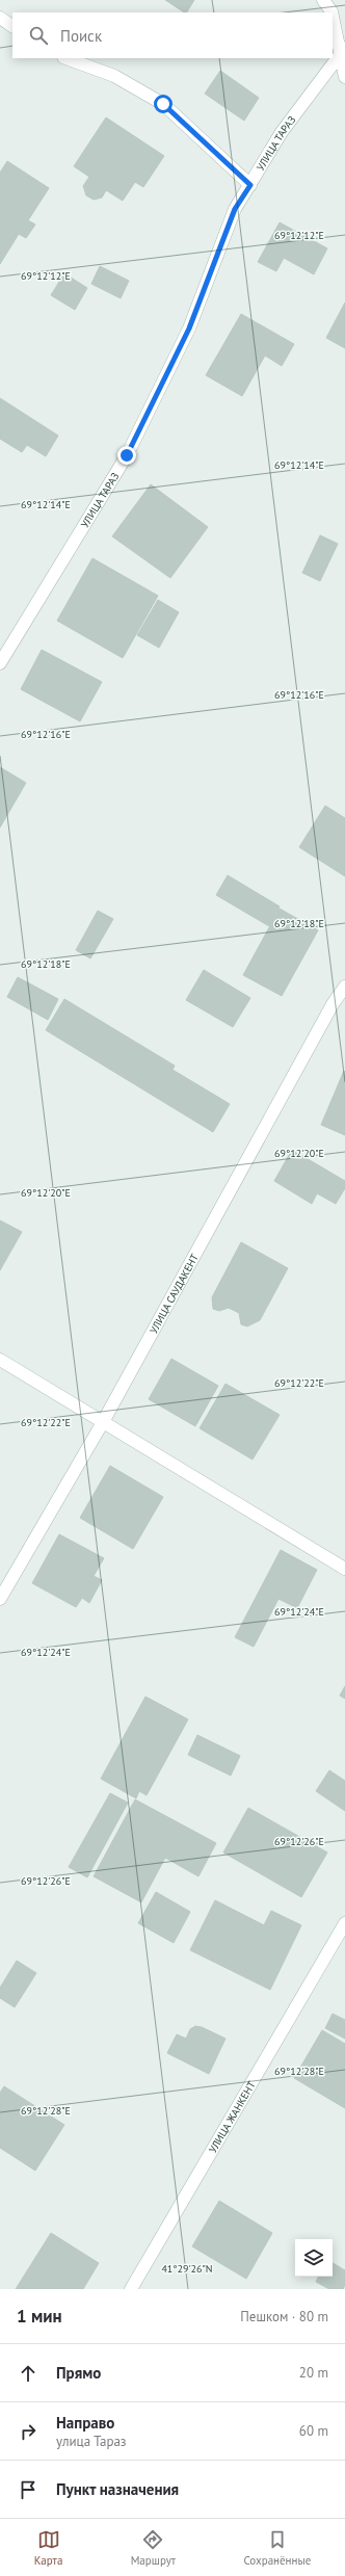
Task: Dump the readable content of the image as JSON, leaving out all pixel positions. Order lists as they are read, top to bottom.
{
  "streets": {
    "street": ["УЛИЦА ТАРАЗ", "УЛИЦА САУДАКЕНТ", "УЛИЦА ЖАНКЕНТ"]
  },
  "page": {
    "search": "Поиск",
    "heading": ["1 мин", "Пешком · 80 m"],
    "list": [
      ["Прямо", "20 m"],
      ["Направо", "улица Тараз", "60 m"],
      "Пункт назначения"
    ],
    "nav": ["Карта", "Маршрут", "Сохранённые"]
  },
  "coordinates": [
    "69°12'12\"E",
    "69°12'14\"E",
    "69°12'16\"E",
    "69°12'18\"E",
    "69°12'20\"E",
    "69°12'22\"E",
    "69°12'24\"E",
    "69°12'26\"E",
    "69°12'28\"E",
    "41°29'26\"N"
  ]
}
